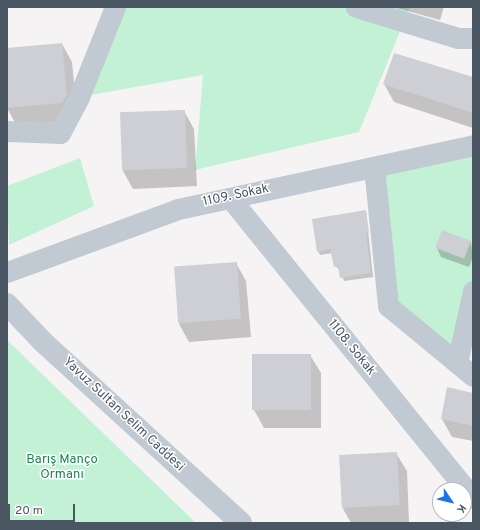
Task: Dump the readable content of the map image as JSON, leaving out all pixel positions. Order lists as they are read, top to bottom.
{
  "streets": {
    "street": ["1109. Sokak", "1108. Sokak", "Yavuz Sultan Selim Caddesi"]
  },
  "crossings": [
    ["1109. Sokak", "1108. Sokak"]
  ],
  "parks": ["Barış Manço Ormanı"],
  "scale_bar": "20 m",
  "north": "bottom right"
}
